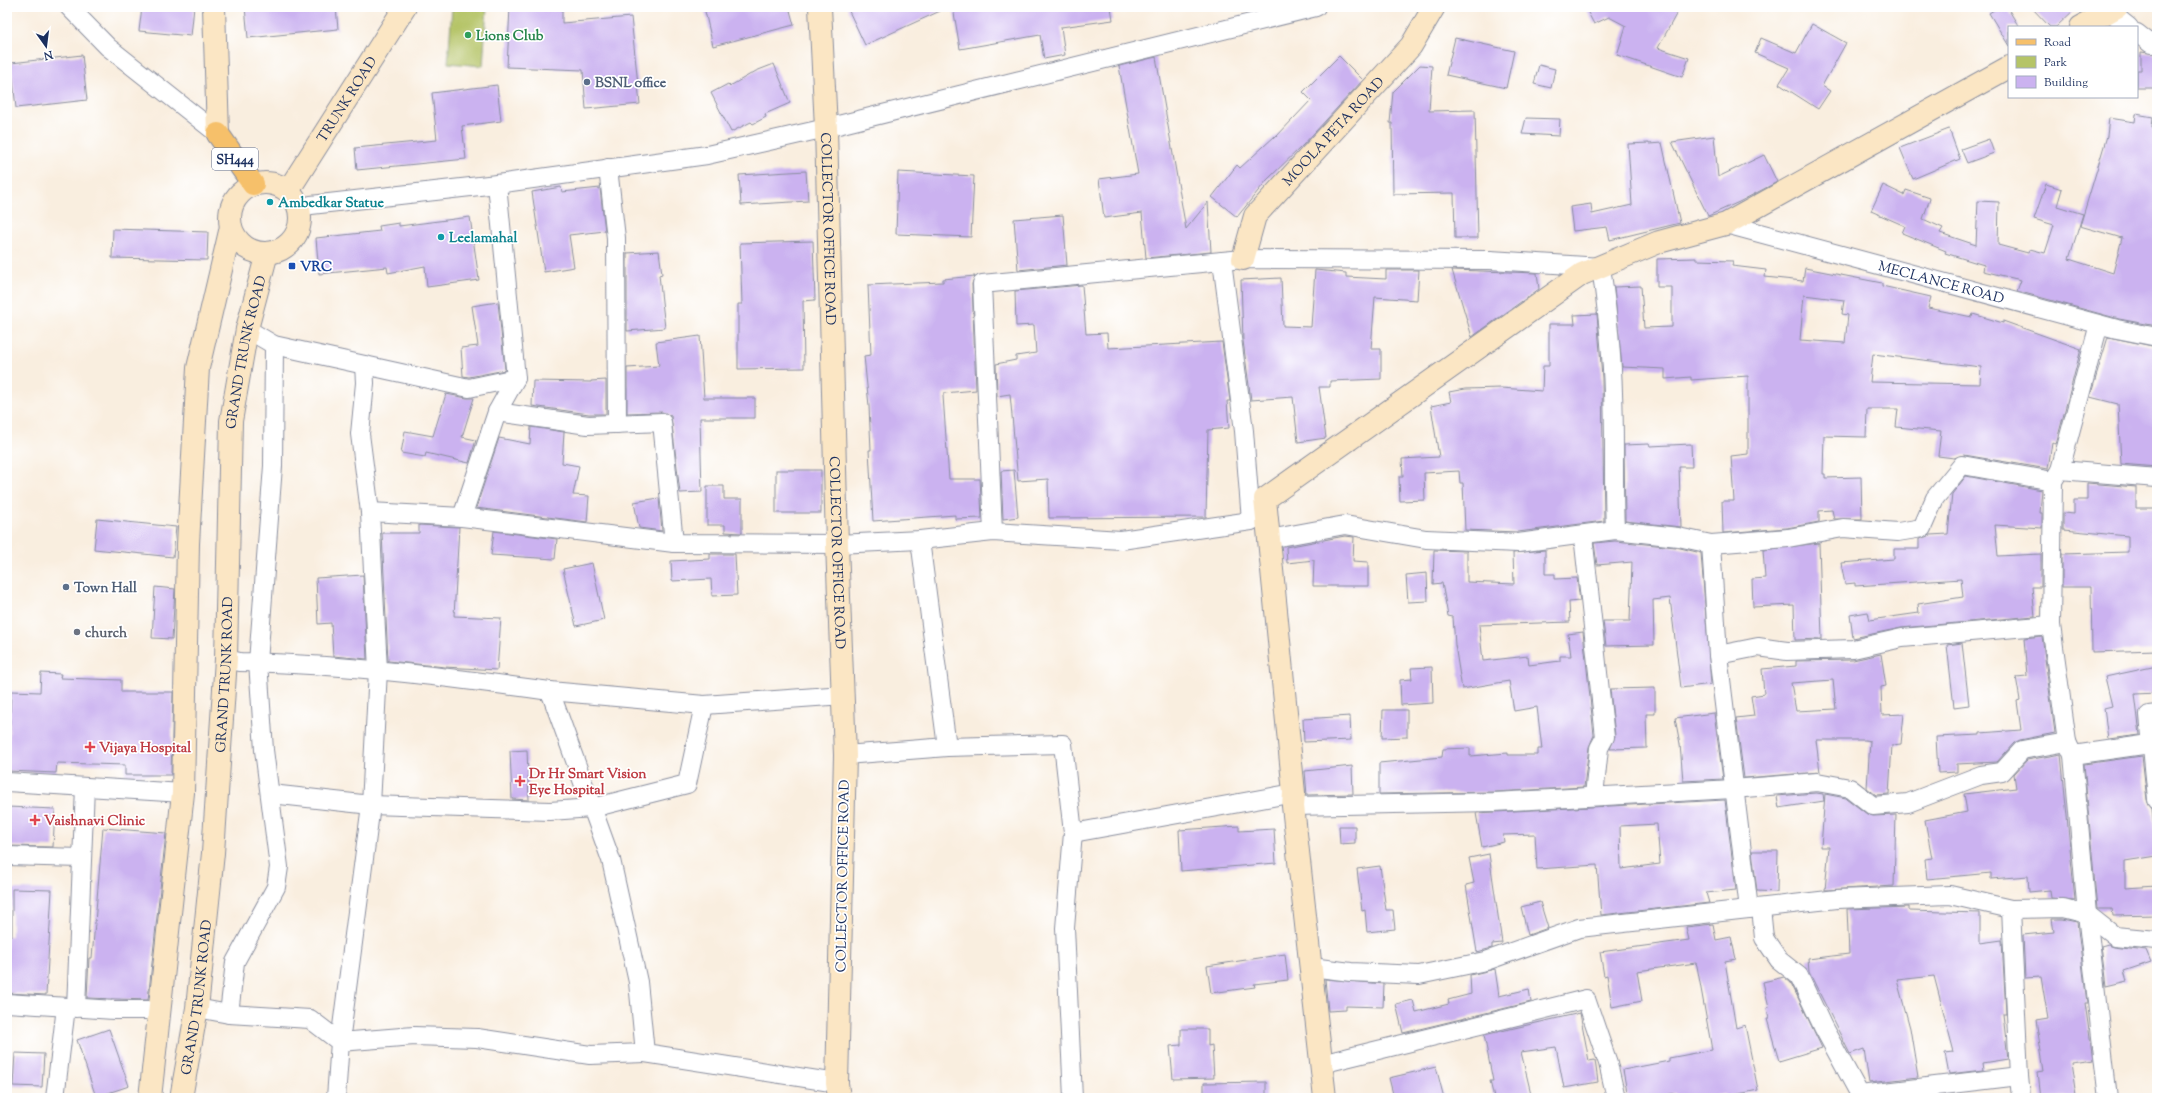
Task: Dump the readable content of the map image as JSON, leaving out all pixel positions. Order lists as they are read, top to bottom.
{
  "streets": {
    "main road": ["SH444"],
    "street": [
      "TRUNK ROAD",
      "MOOLA PETA ROAD",
      "COLLECTOR OFFICE ROAD",
      "MECLANCE ROAD",
      "GRAND TRUNK ROAD"
    ]
  },
  "crossings": [
    ["TRUNK ROAD", "SH444"],
    ["TRUNK ROAD", "GRAND TRUNK ROAD"],
    ["SH444", "GRAND TRUNK ROAD"]
  ],
  "places": {
    "other": [
      "Lions Club",
      "BSNL office",
      "Ambedkar Statue",
      "Leelamahal",
      "Town Hall",
      "church"
    ],
    "transit": ["VRC"],
    "health": ["Vijaya Hospital", "Dr Hr Smart Vision Eye Hospital", "Vaishnavi Clinic"]
  },
  "legend": ["Road", "Park", "Building"],
  "north": "bottom"
}
